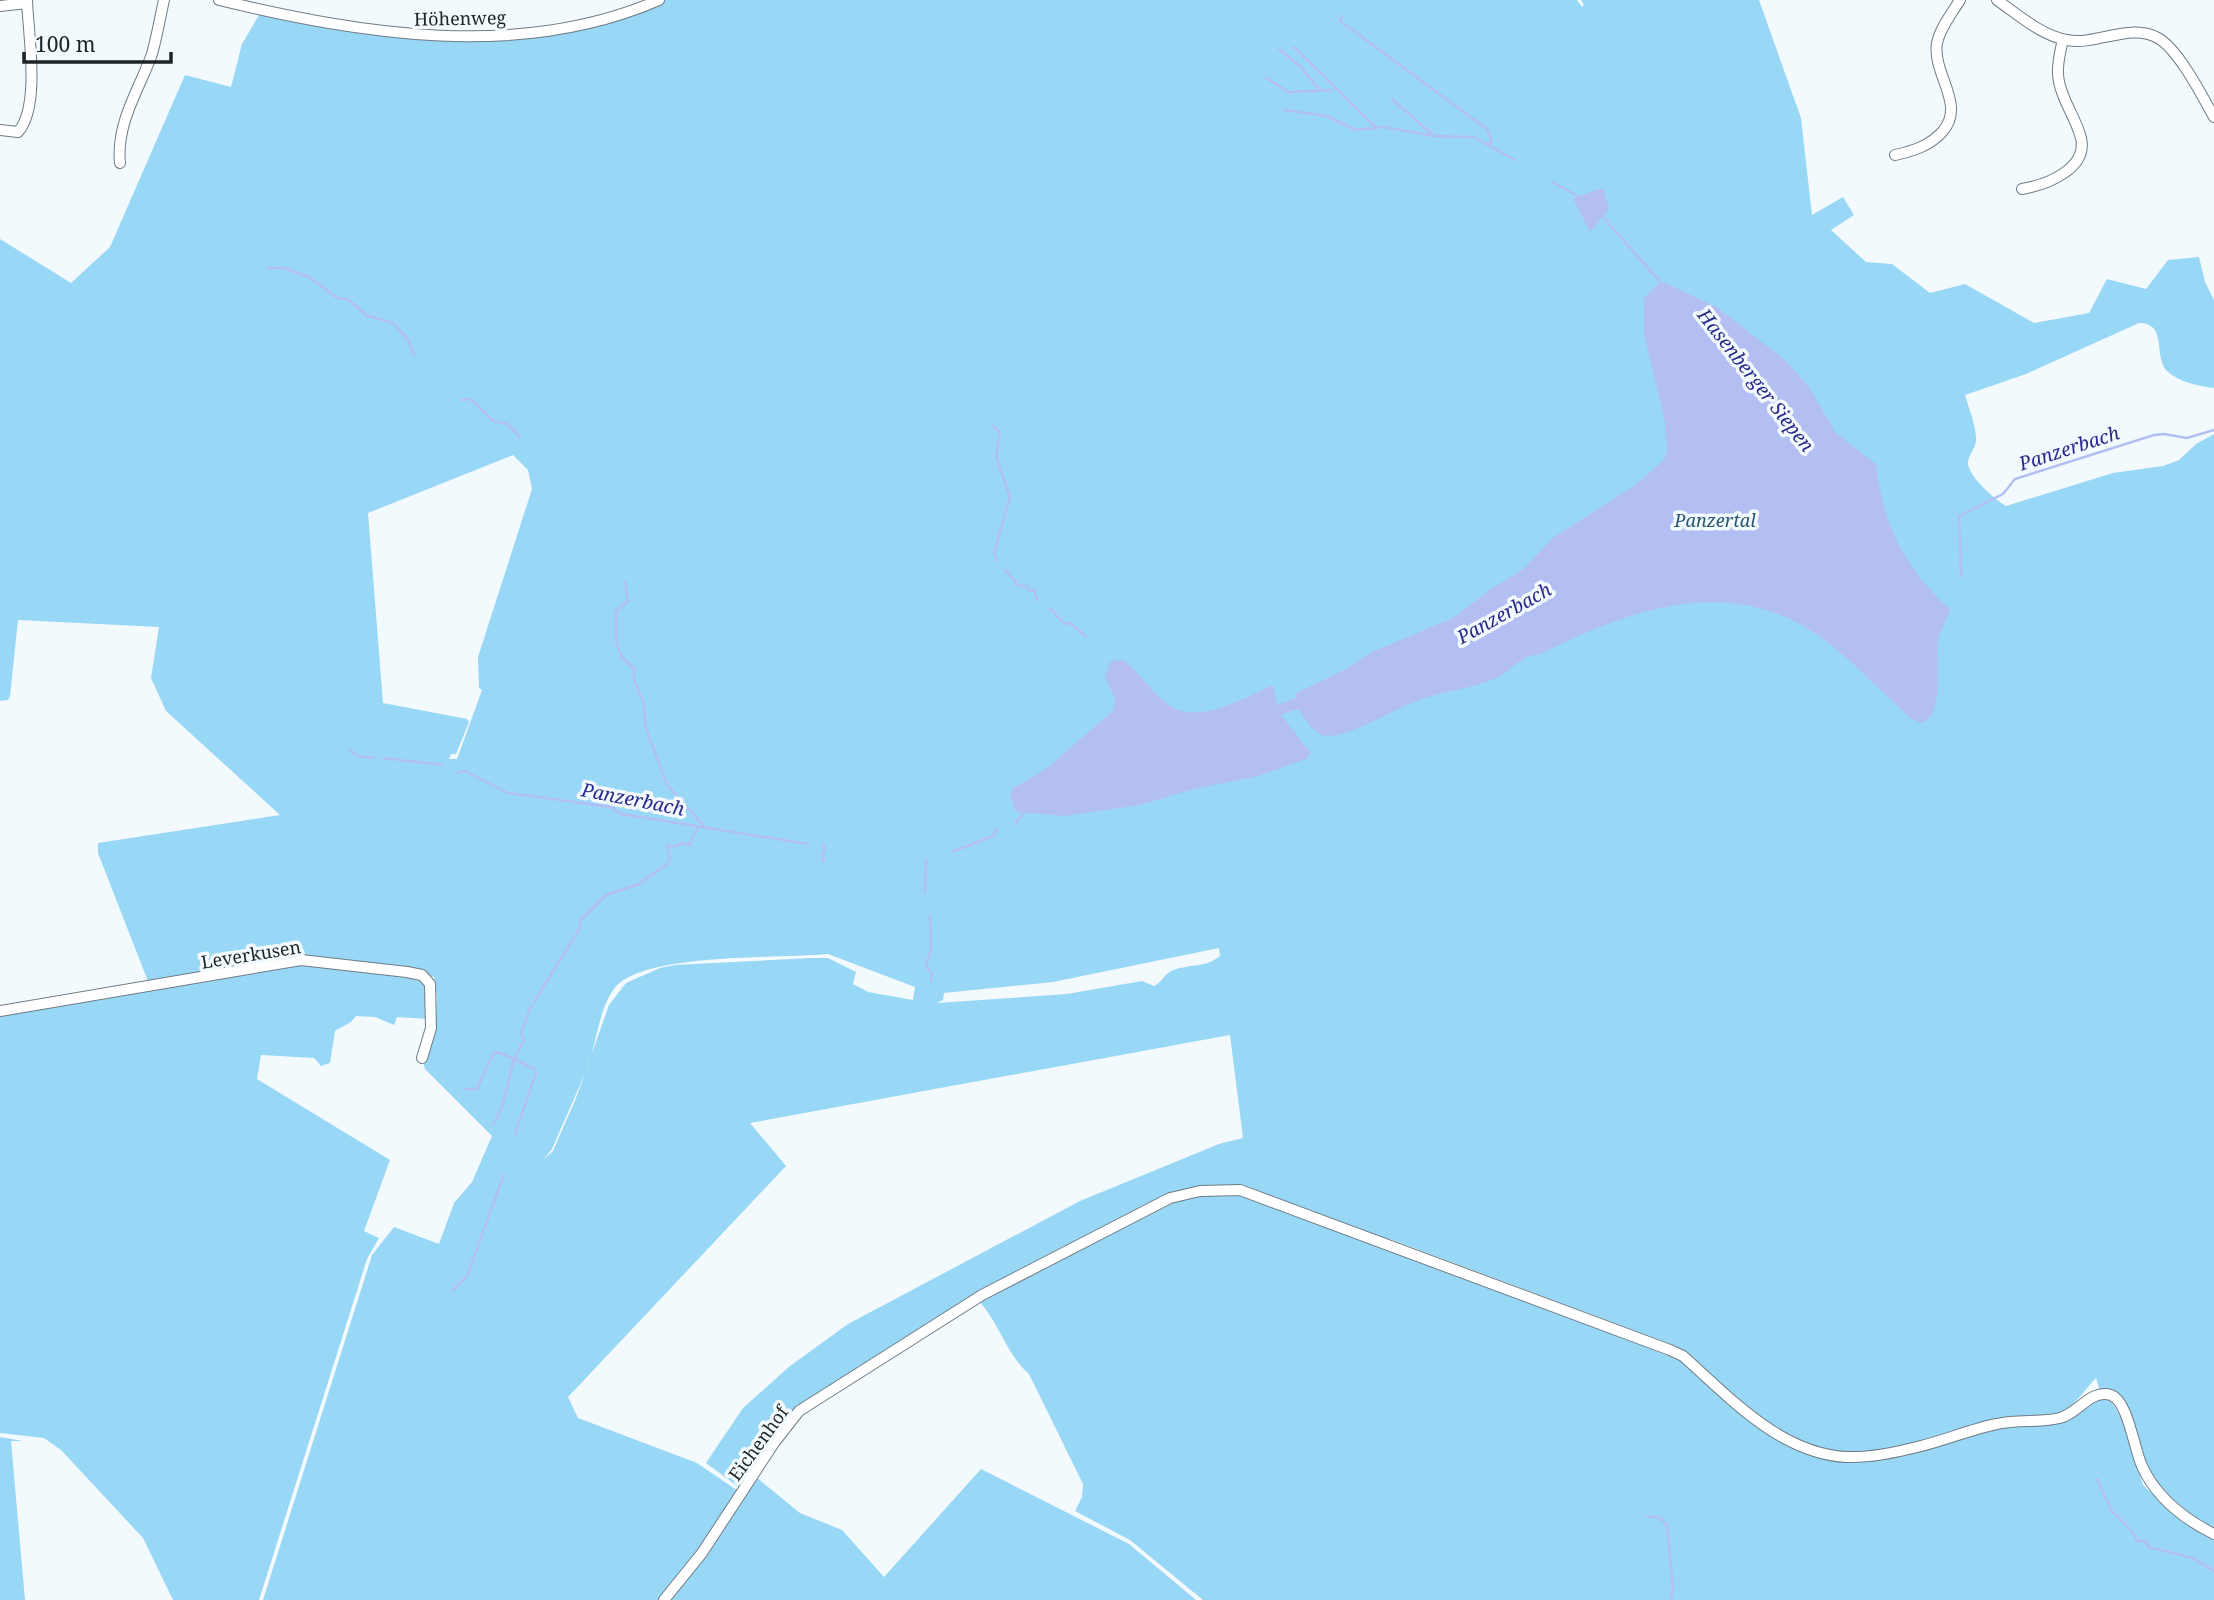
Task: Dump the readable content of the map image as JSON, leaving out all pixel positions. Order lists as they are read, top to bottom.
{
  "streets": {
    "street": ["Höhenweg", "Leverkusen", "Eichenhof"]
  },
  "water": ["Hasenberger Siepen", "Panzerbach"],
  "parks": ["Panzertal"],
  "scale_bar": "100 m"
}
